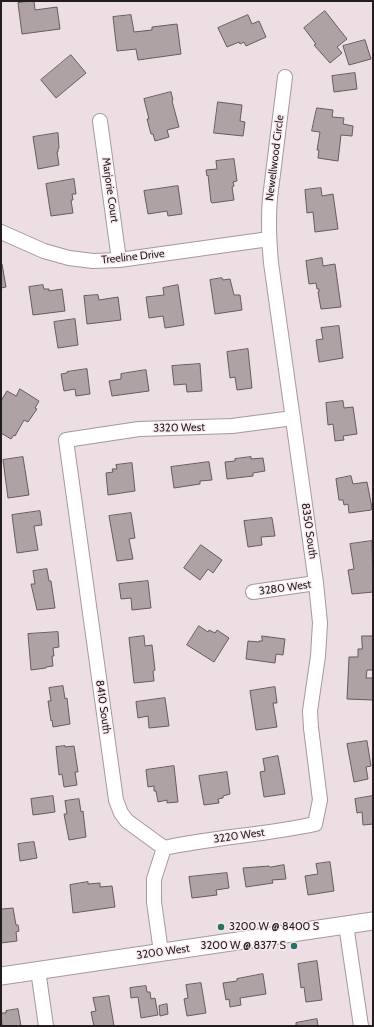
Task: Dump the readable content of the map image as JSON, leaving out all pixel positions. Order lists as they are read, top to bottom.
{
  "streets": {
    "street": [
      "Newellwood Circle",
      "Marjorie Court",
      "Treeline Drive",
      "3320 West",
      "8350 South",
      "3280 West",
      "8410 South",
      "3220 West",
      "3200 West"
    ]
  },
  "crossings": [
    ["Newellwood Circle", "Treeline Drive"],
    ["Newellwood Circle", "8350 South"],
    ["Marjorie Court", "Treeline Drive"],
    ["Treeline Drive", "8350 South"],
    ["3320 West", "8350 South"],
    ["3320 West", "8410 South"],
    ["8350 South", "3280 West"],
    ["8350 South", "3220 West"],
    ["8410 South", "3220 West"]
  ],
  "places": ["3200 W @ 8400 S", "3200 W @ 8377 S"]
}
